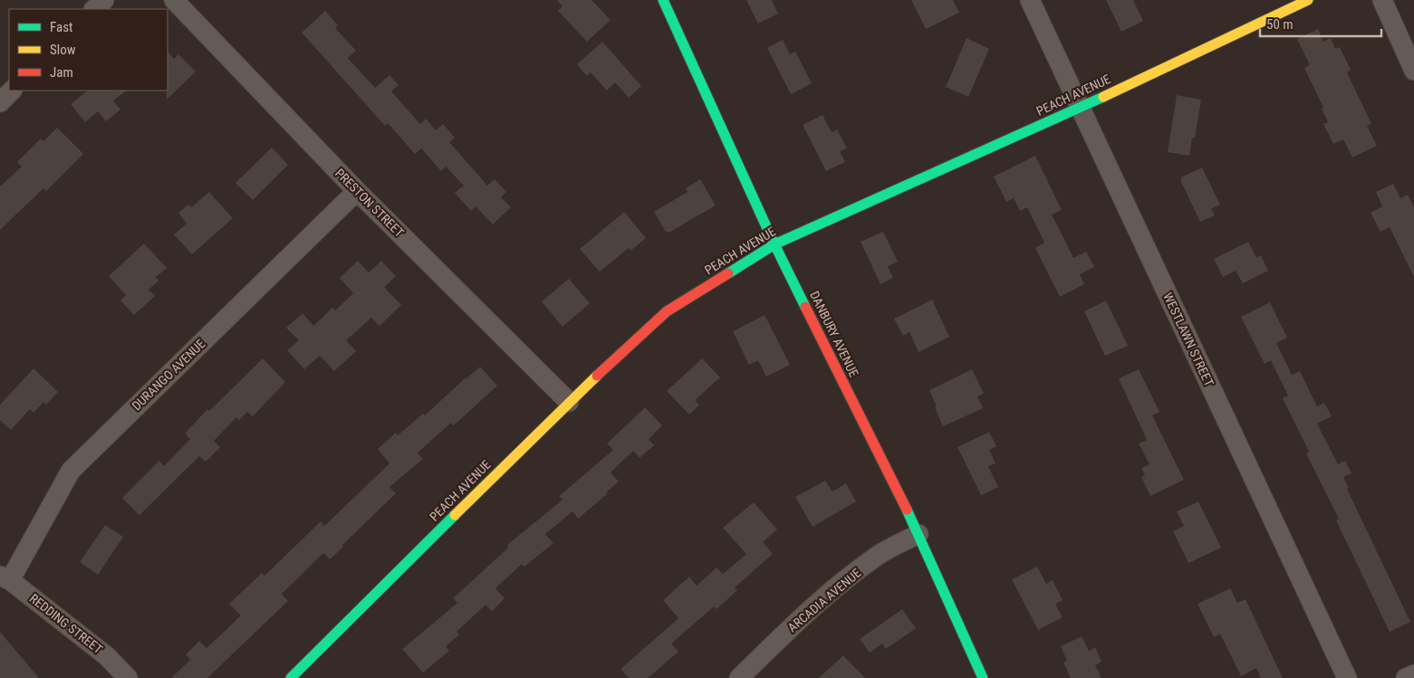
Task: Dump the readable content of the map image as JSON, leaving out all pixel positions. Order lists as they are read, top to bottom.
{
  "streets": {
    "street": [
      "PEACH AVENUE",
      "PRESTON STREET",
      "DANBURY AVENUE",
      "WESTLAWN STREET",
      "DURANGO AVENUE",
      "ARCADIA AVENUE",
      "REDDING STREET"
    ]
  },
  "crossings": [
    ["PEACH AVENUE", "PRESTON STREET"],
    ["PEACH AVENUE", "DANBURY AVENUE"],
    ["PEACH AVENUE", "WESTLAWN STREET"],
    ["PRESTON STREET", "DURANGO AVENUE"],
    ["DANBURY AVENUE", "ARCADIA AVENUE"],
    ["DURANGO AVENUE", "REDDING STREET"]
  ],
  "legend": ["Fast", "Slow", "Jam"],
  "scale_bar": "50 m"
}
